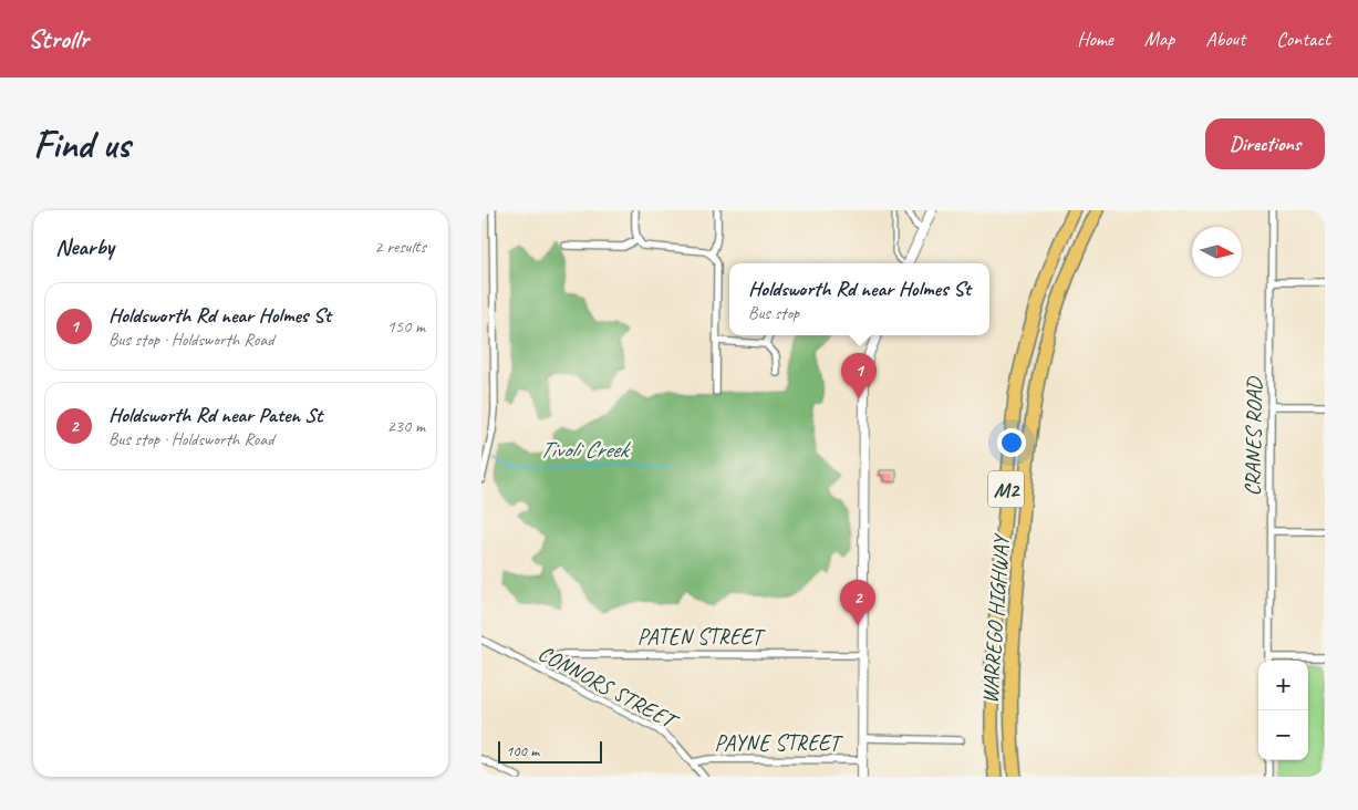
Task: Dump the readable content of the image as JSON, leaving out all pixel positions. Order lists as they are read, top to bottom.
{
  "streets": {
    "highway": ["M2", "WARREGO HIGHWAY"],
    "street": [
      "CRANES ROAD",
      "PATEN STREET",
      "CONNORS STREET",
      "PAYNE STREET"
    ]
  },
  "crossings": [
    ["PATEN STREET", "CONNORS STREET"],
    ["CONNORS STREET", "PAYNE STREET"]
  ],
  "water": ["Tivoli Creek"],
  "scale_bar": "100 m",
  "north": "right",
  "page": {
    "header": "Strollr",
    "nav": [
      "Home",
      "Map",
      "About",
      "Contact"
    ],
    "buttons": "Directions",
    "title": "Find us",
    "heading": ["Nearby", "2 results"],
    "popup": ["Holdsworth Rd near Holmes St", "Bus stop"],
    "list": [
      {
        "mark": "1",
        "name": "Holdsworth Rd near Holmes St",
        "note": "Bus stop · Holdsworth Road",
        "value": "150 m"
      },
      {
        "mark": "2",
        "name": "Holdsworth Rd near Paten St",
        "note": "Bus stop · Holdsworth Road",
        "value": "230 m"
      }
    ],
    "pins": ["1", "2"],
    "map_buttons": ["+", "−"],
    "scale": "100 m"
  }
}
